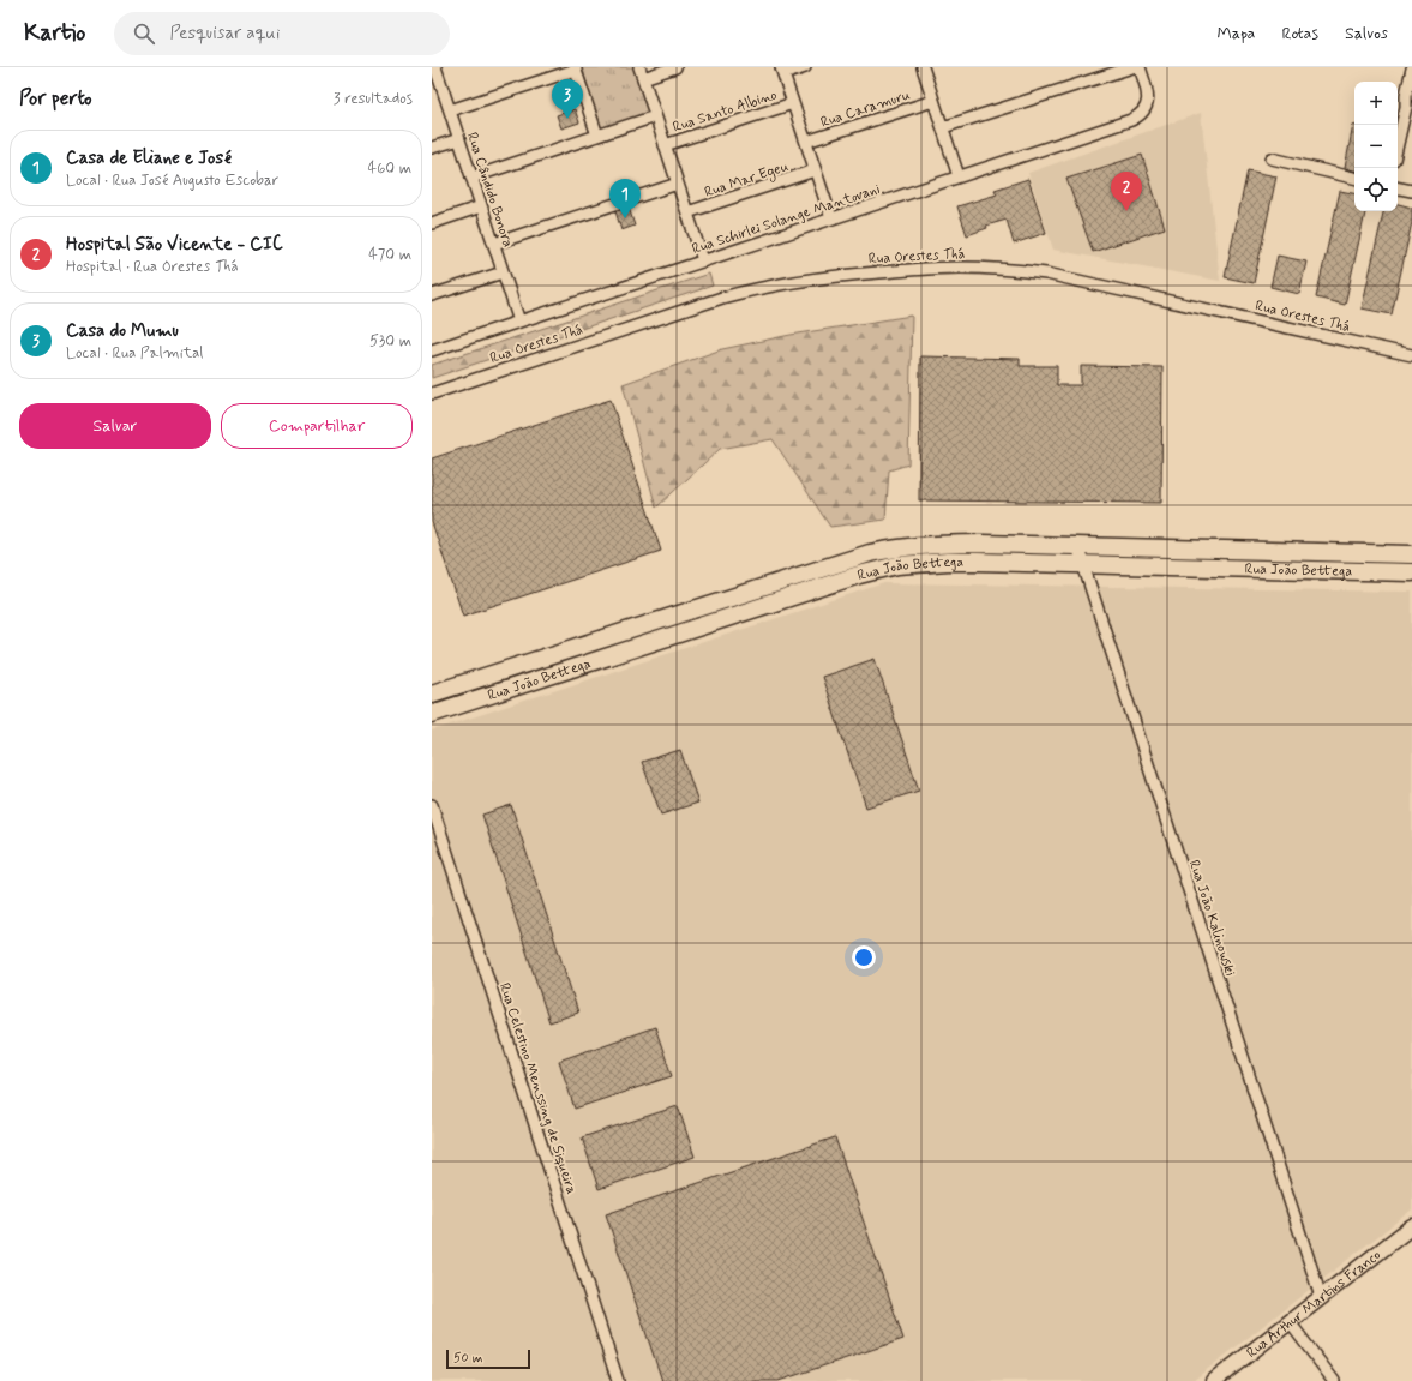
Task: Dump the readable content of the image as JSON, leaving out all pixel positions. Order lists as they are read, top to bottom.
{
  "streets": {
    "main road": ["Rua João Bettega", "Rua Arthur Martins Franco"],
    "street": [
      "Rua Caramuru",
      "Rua Santo Albino",
      "Rua Mar Egeu",
      "Rua Cândido Bonora",
      "Rua Schirlei Solange Mantovani",
      "Rua Orestes Thá",
      "Rua João Kalinowski",
      "Rua Celestino Menssing de Siqueira"
    ]
  },
  "crossings": [
    ["Rua Cândido Bonora", "Rua Schirlei Solange Mantovani"],
    ["Rua João Bettega", "Rua João Kalinowski"],
    ["Rua João Kalinowski", "Rua Arthur Martins Franco"]
  ],
  "scale_bar": "50 m",
  "page": {
    "header": "Kartio",
    "search": "Pesquisar aqui",
    "nav": ["Mapa", "Rotas", "Salvos"],
    "heading": ["Por perto", "3 resultados"],
    "pins": ["3", "2", "1"],
    "map_buttons": ["+", "−"],
    "list": [
      {
        "mark": "1",
        "name": "Casa de Eliane e José",
        "note": "Local · Rua José Augusto Escobar",
        "value": "460 m"
      },
      {
        "mark": "2",
        "name": "Hospital São Vicente - CIC",
        "note": "Hospital · Rua Orestes Thá",
        "value": "470 m"
      },
      {
        "mark": "3",
        "name": "Casa do Mumu",
        "note": "Local · Rua Palmital",
        "value": "530 m"
      }
    ],
    "buttons": ["Salvar", "Compartilhar"],
    "scale": "50 m"
  }
}
